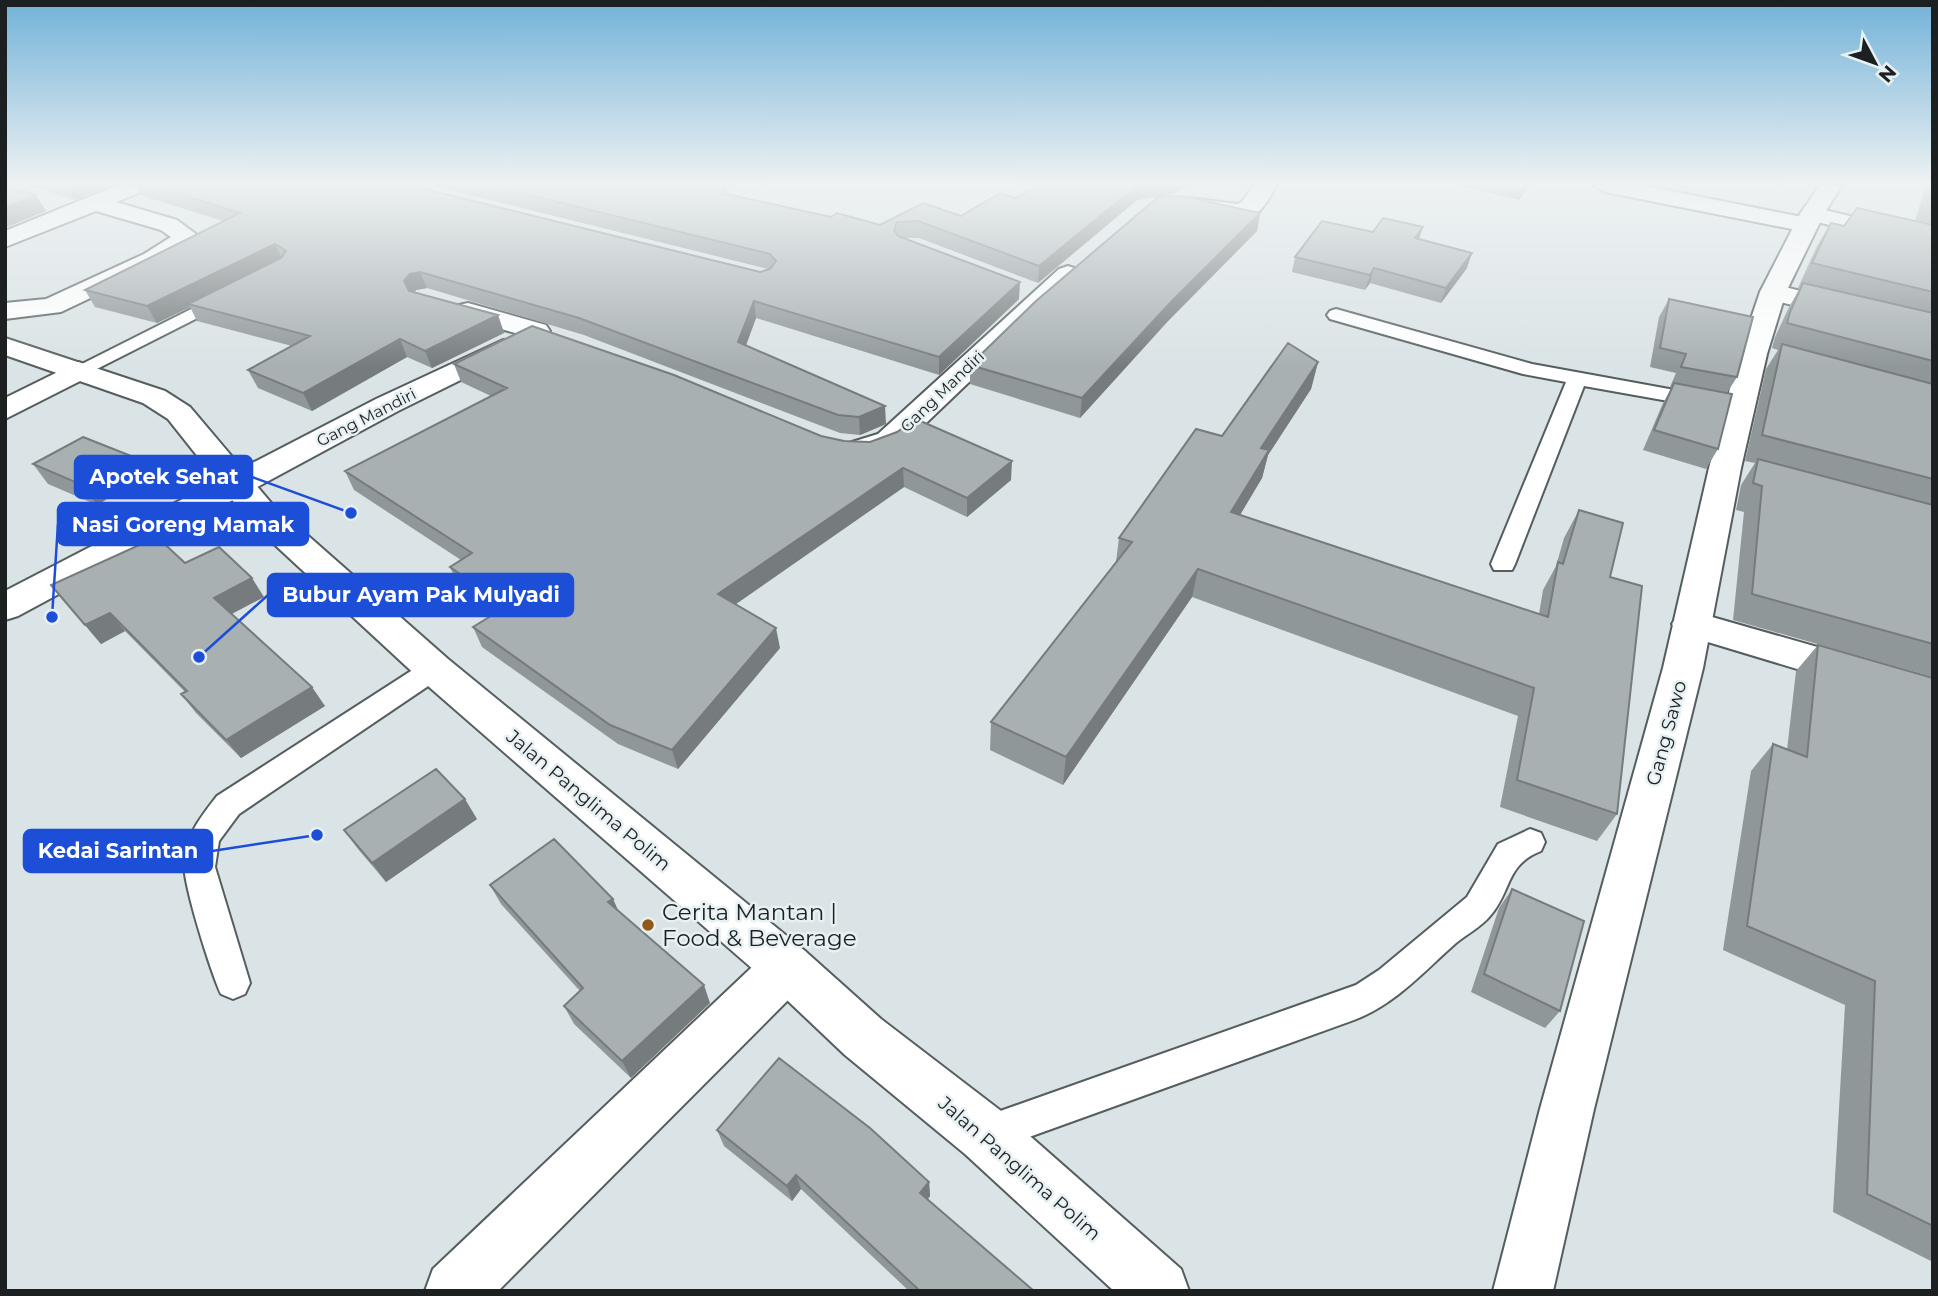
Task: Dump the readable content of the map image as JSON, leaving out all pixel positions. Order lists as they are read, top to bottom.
{
  "streets": {
    "street": ["Gang Mandiri", "Gang Sawo", "Jalan Panglima Polim"]
  },
  "crossings": [
    ["Gang Mandiri", "Jalan Panglima Polim"]
  ],
  "places": [
    "Apotek Sehat",
    "Nasi Goreng Mamak",
    "Bubur Ayam Pak Mulyadi",
    "Kedai Sarintan",
    "Cerita Mantan | Food & Beverage"
  ],
  "north": "bottom right"
}
